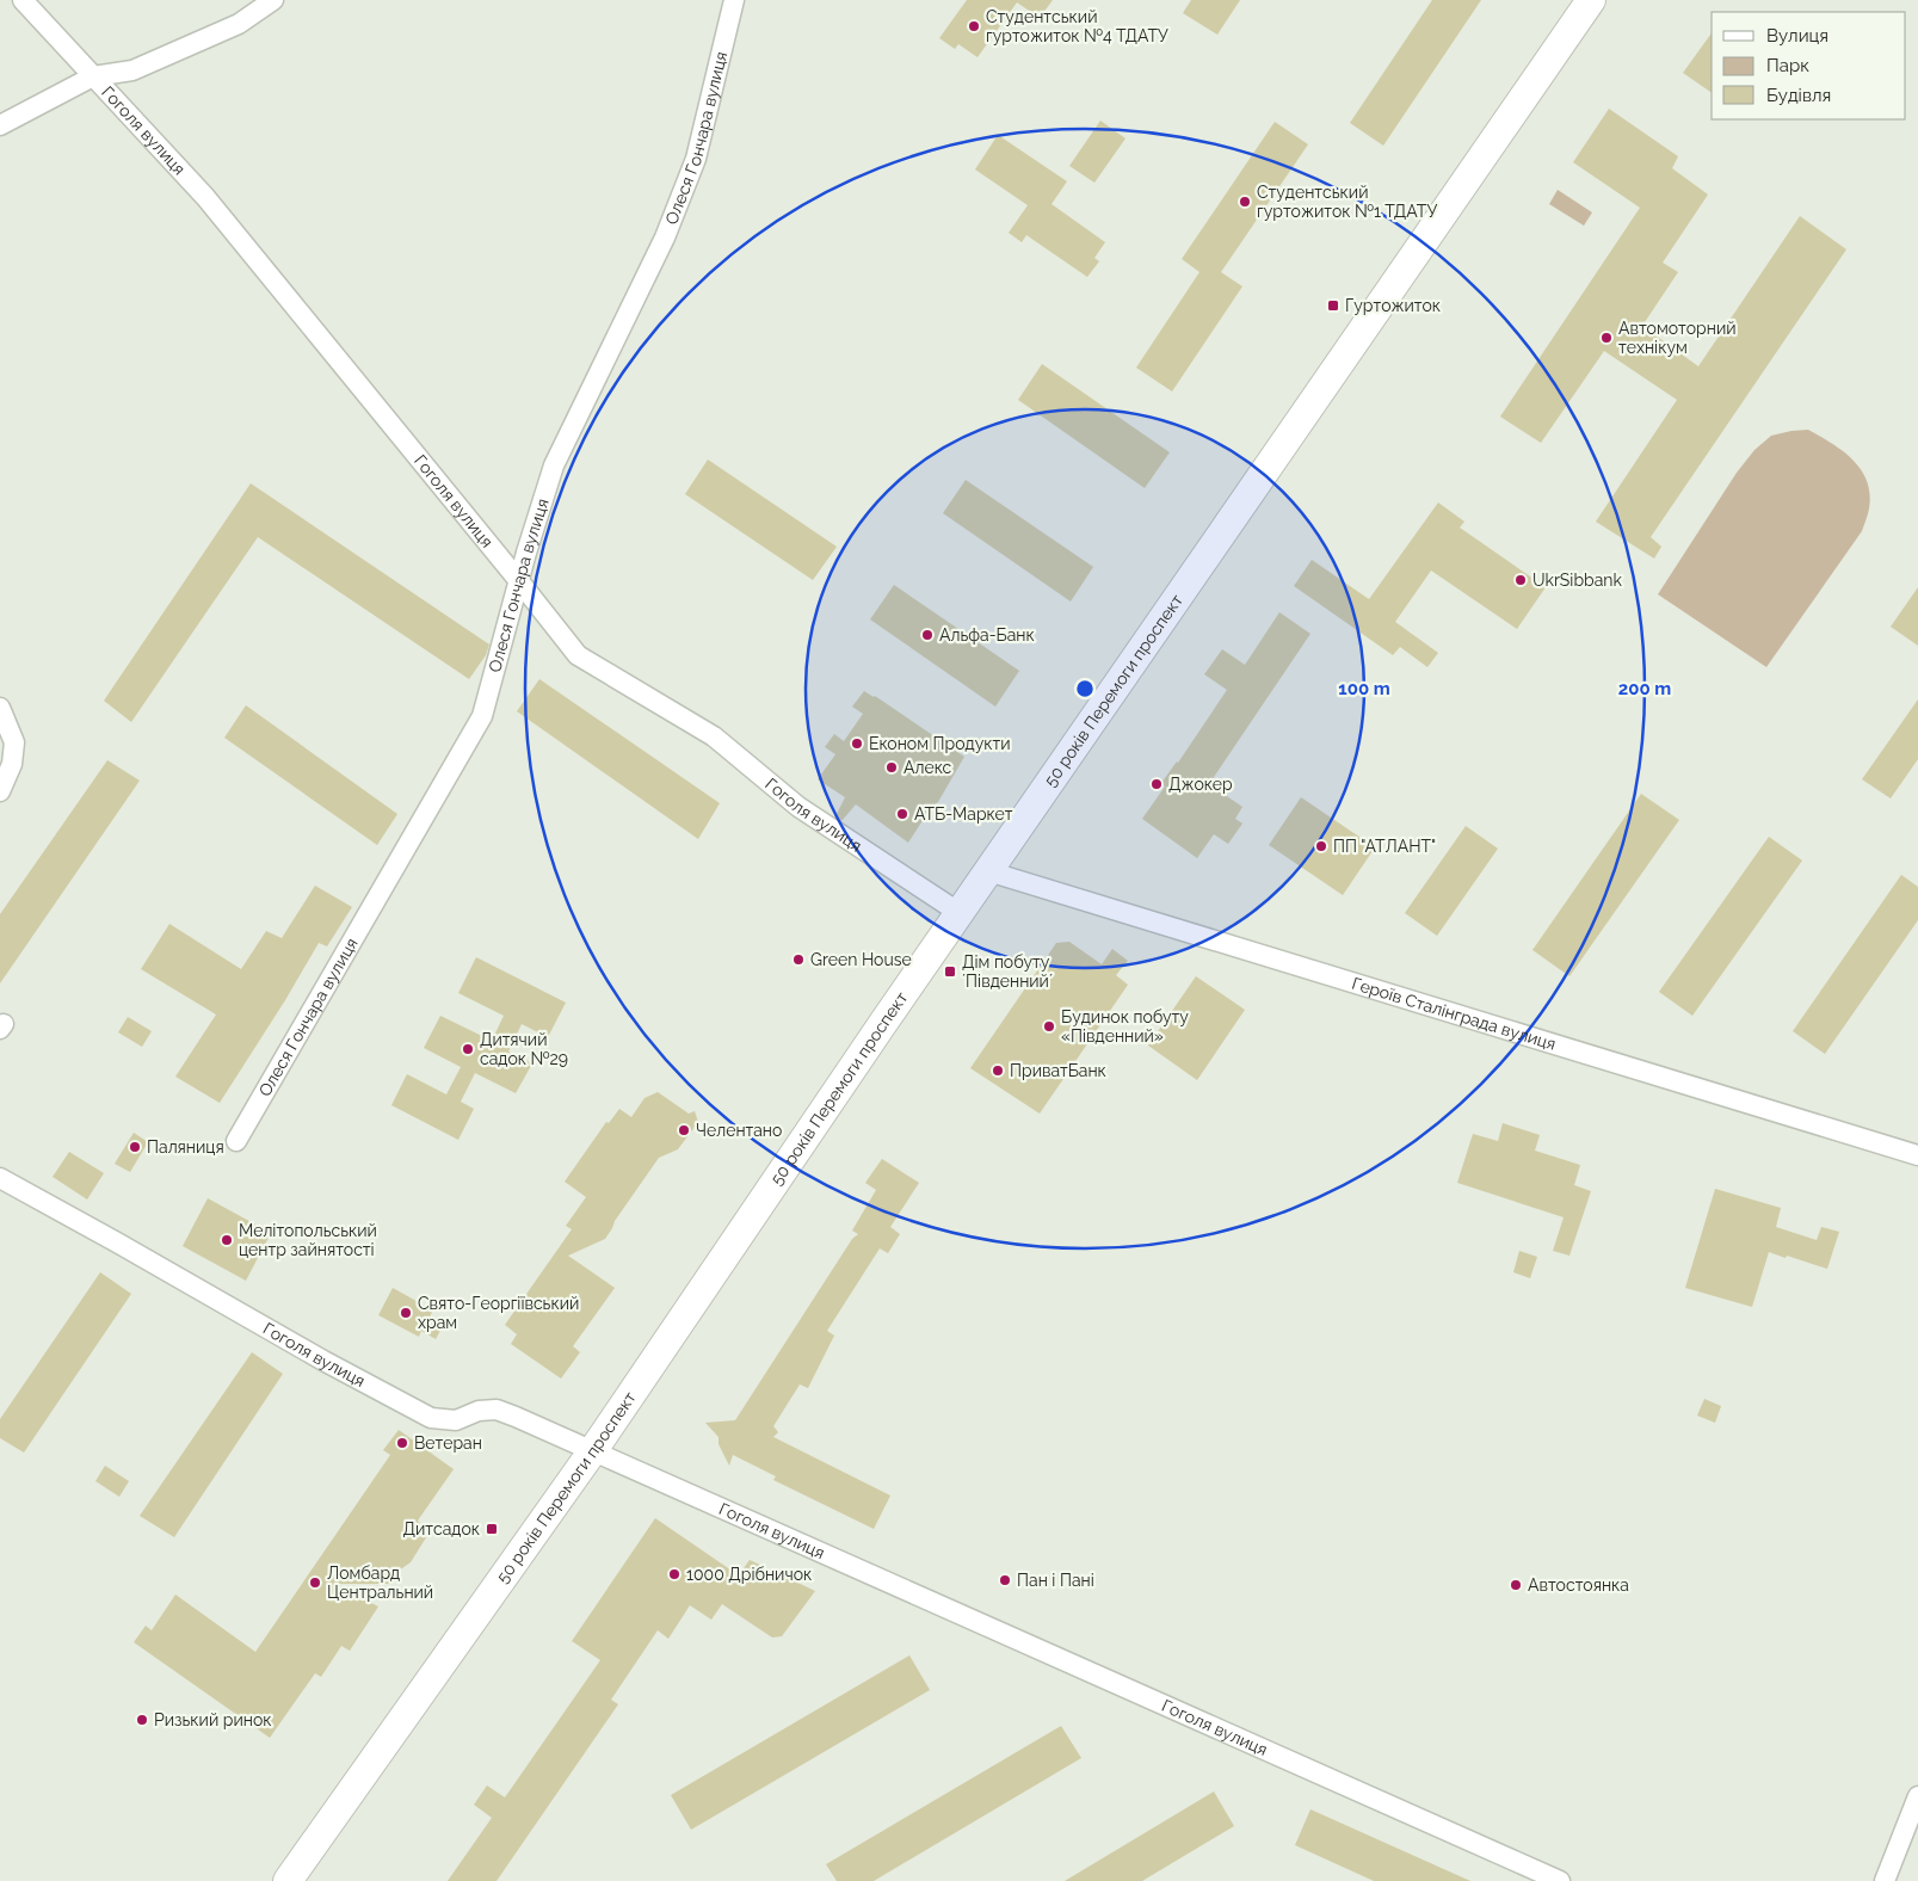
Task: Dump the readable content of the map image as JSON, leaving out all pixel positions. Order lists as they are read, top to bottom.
{
  "streets": {
    "main road": ["50 років Перемоги проспект"],
    "street": ["Гоголя вулиця", "Олеся Гончара вулиця", "Героїв Сталінграда вулиця"]
  },
  "crossings": [
    ["Гоголя вулиця", "Олеся Гончара вулиця"],
    ["Гоголя вулиця", "50 років Перемоги проспект"],
    ["50 років Перемоги проспект", "Героїв Сталінграда вулиця"]
  ],
  "places": {
    "other": [
      "Студентський гуртожиток №4 ТДАТУ",
      "Студентський гуртожиток №1 ТДАТУ",
      "Автомоторний технікум",
      "UkrSibbank",
      "Альфа-Банк",
      "Економ Продукти",
      "Алекс",
      "Джокер",
      "АТБ-Маркет",
      "ПП \"АТЛАНТ\"",
      "Green House",
      "Будинок побуту «Південний»",
      "Дитячий садок №29",
      "ПриватБанк",
      "Челентано",
      "Паляниця",
      "Мелітопольський центр зайнятості",
      "Свято-Георгіївський храм",
      "Ветеран",
      "1000 Дрібничок",
      "Пан і Пані",
      "Ломбард Центральний",
      "Автостоянка",
      "Ризький ринок"
    ],
    "transit": ["Гуртожиток", "Дім побуту ʼПівденнийʼ", "Дитсадок"]
  },
  "legend": ["Вулиця", "Парк", "Будівля"],
  "rings": ["100 m", "200 m"]
}
